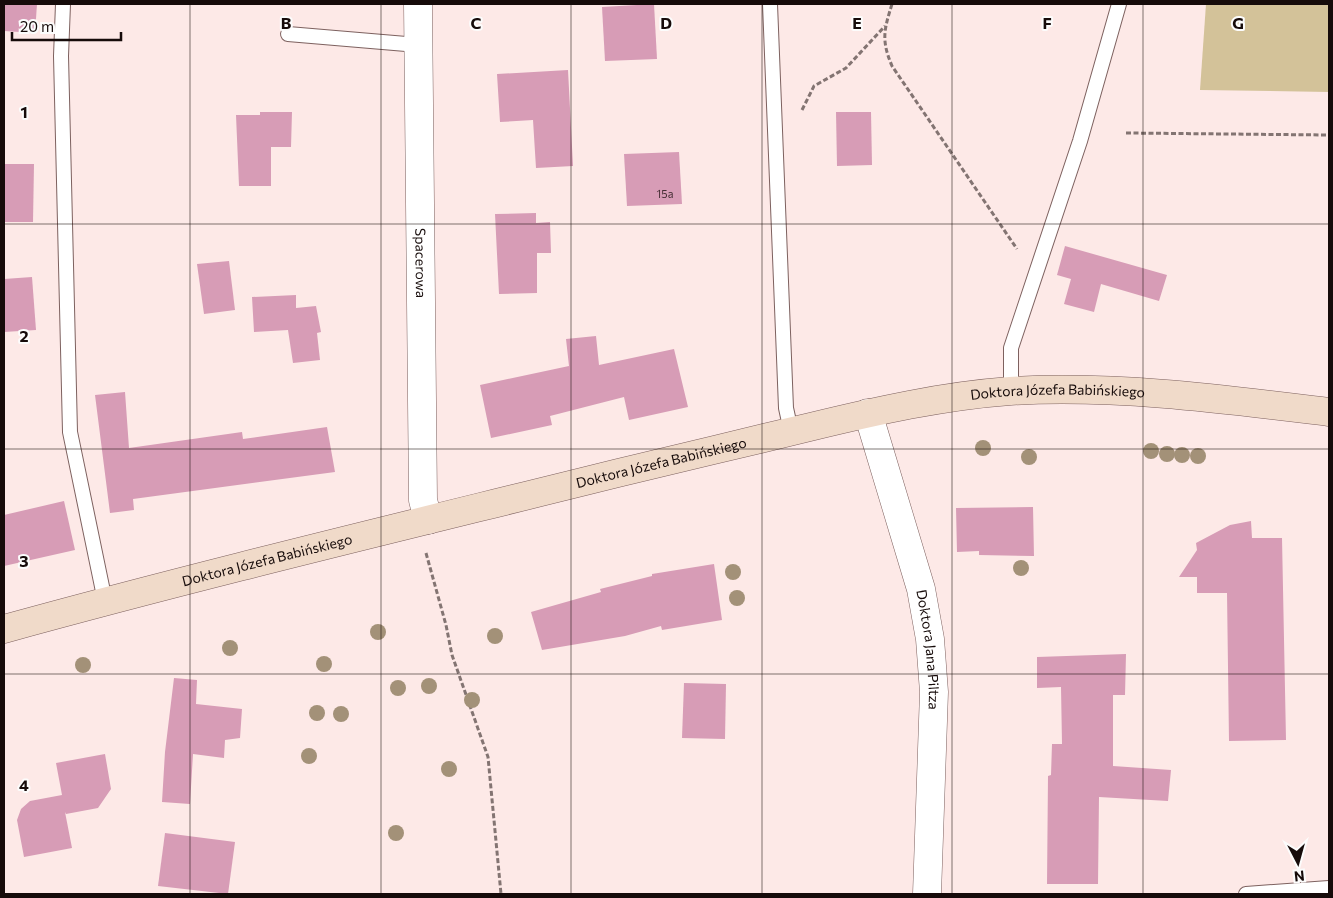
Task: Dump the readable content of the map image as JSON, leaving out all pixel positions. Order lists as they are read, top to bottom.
{
  "streets": {
    "street": ["Spacerowa", "Doktora Józefa Babińskiego", "Doktora Jana Piltza"]
  },
  "crossings": [
    ["Spacerowa", "Doktora Józefa Babińskiego"],
    ["Doktora Józefa Babińskiego", "Doktora Jana Piltza"]
  ],
  "house_numbers": ["15a"],
  "scale_bar": "20 m",
  "north": "bottom",
  "grid": {
    "columns": [
      "B",
      "C",
      "D",
      "E",
      "F",
      "G"
    ],
    "rows": [
      "1",
      "2",
      "3",
      "4"
    ]
  }
}
